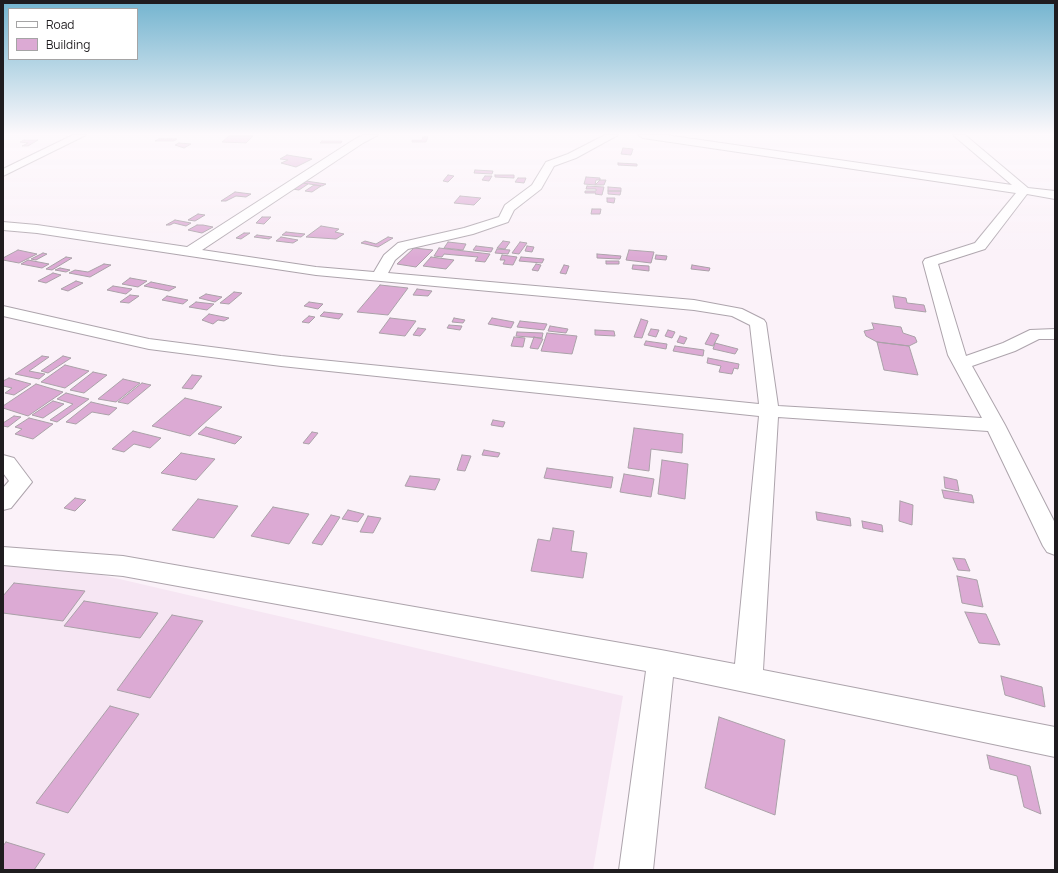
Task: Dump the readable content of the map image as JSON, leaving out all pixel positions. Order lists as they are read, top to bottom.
{
  "legend": ["Road", "Building"]
}
